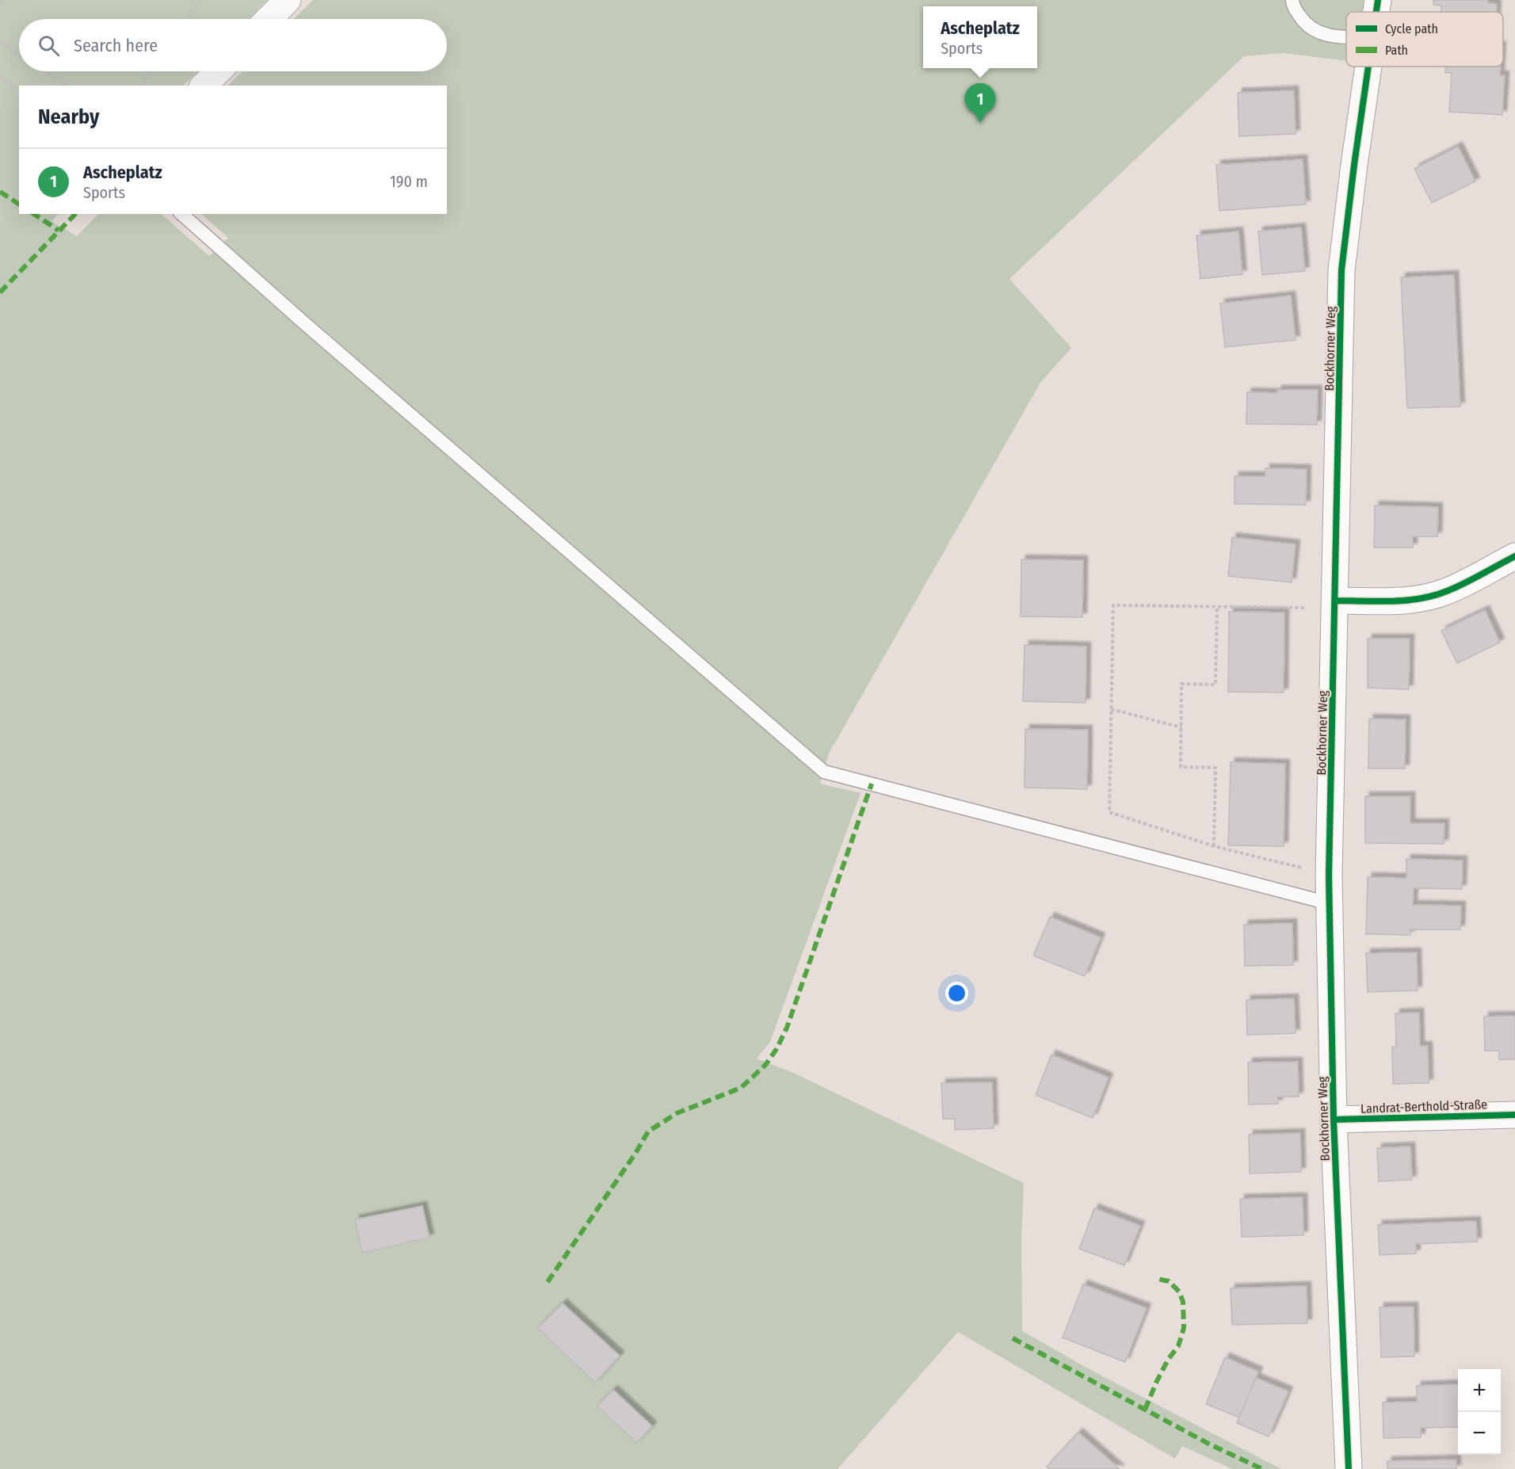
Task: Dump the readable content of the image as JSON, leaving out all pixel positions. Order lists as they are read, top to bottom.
{
  "streets": {
    "street": ["Bockhorner Weg", "Landrat-Berthold-Straße"]
  },
  "crossings": [
    ["Bockhorner Weg", "Landrat-Berthold-Straße"]
  ],
  "legend": ["Cycle path", "Path"],
  "page": {
    "popup": ["Ascheplatz", "Sports"],
    "search": "Search here",
    "pins": "1",
    "heading": "Nearby",
    "list": [
      {
        "mark": "1",
        "name": "Ascheplatz",
        "note": "Sports",
        "value": "190 m"
      }
    ],
    "map_buttons": ["+", "−"]
  }
}
